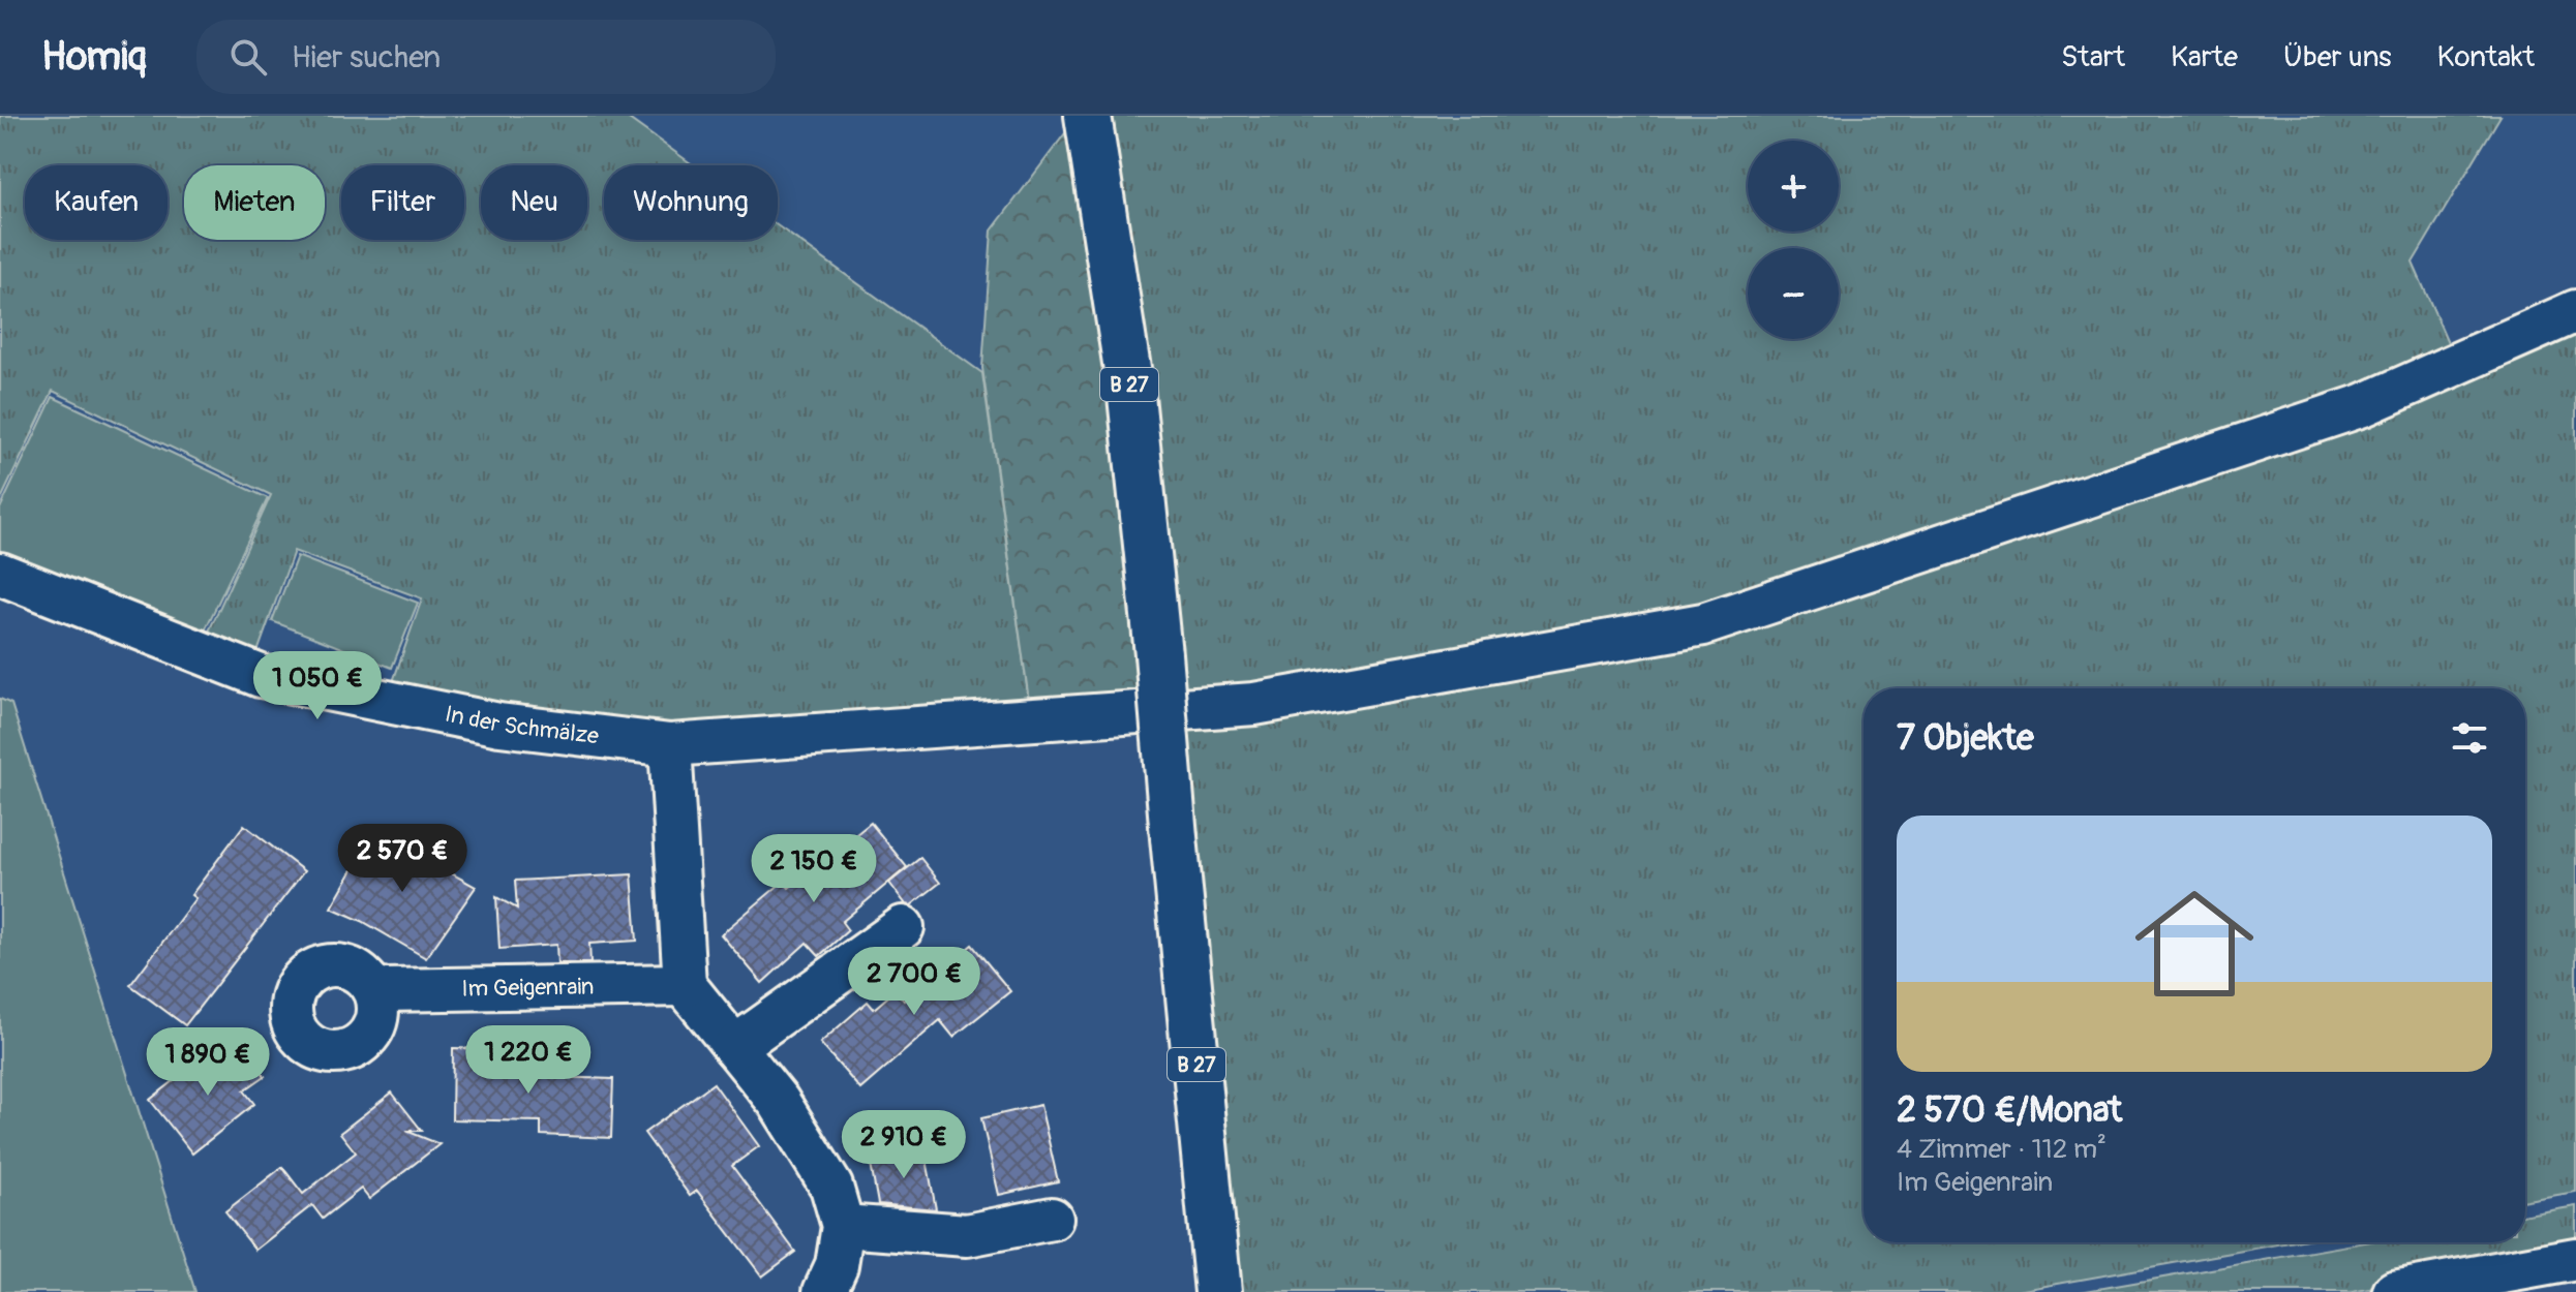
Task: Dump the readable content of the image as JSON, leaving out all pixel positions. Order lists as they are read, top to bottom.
{
  "streets": {
    "main road": ["B 27"],
    "street": ["In der Schmälze", "Im Geigenrain"]
  },
  "page": {
    "header": "Homiq",
    "search": "Hier suchen",
    "nav": [
      "Start",
      "Karte",
      "Über uns",
      "Kontakt"
    ],
    "map_buttons": ["+", "−"],
    "chip": [
      "Kaufen",
      "Mieten",
      "Filter",
      "Neu",
      "Wohnung"
    ],
    "price": [
      "1 050 €",
      "2 570 €",
      "2 150 €",
      "2 700 €",
      "1 220 €",
      "1 890 €",
      "2 910 €"
    ],
    "heading": "7 Objekte",
    "list": [
      {
        "name": "2 570 €/Monat",
        "note": "4 Zimmer · 112 m² · Im Geigenrain"
      }
    ]
  }
}
